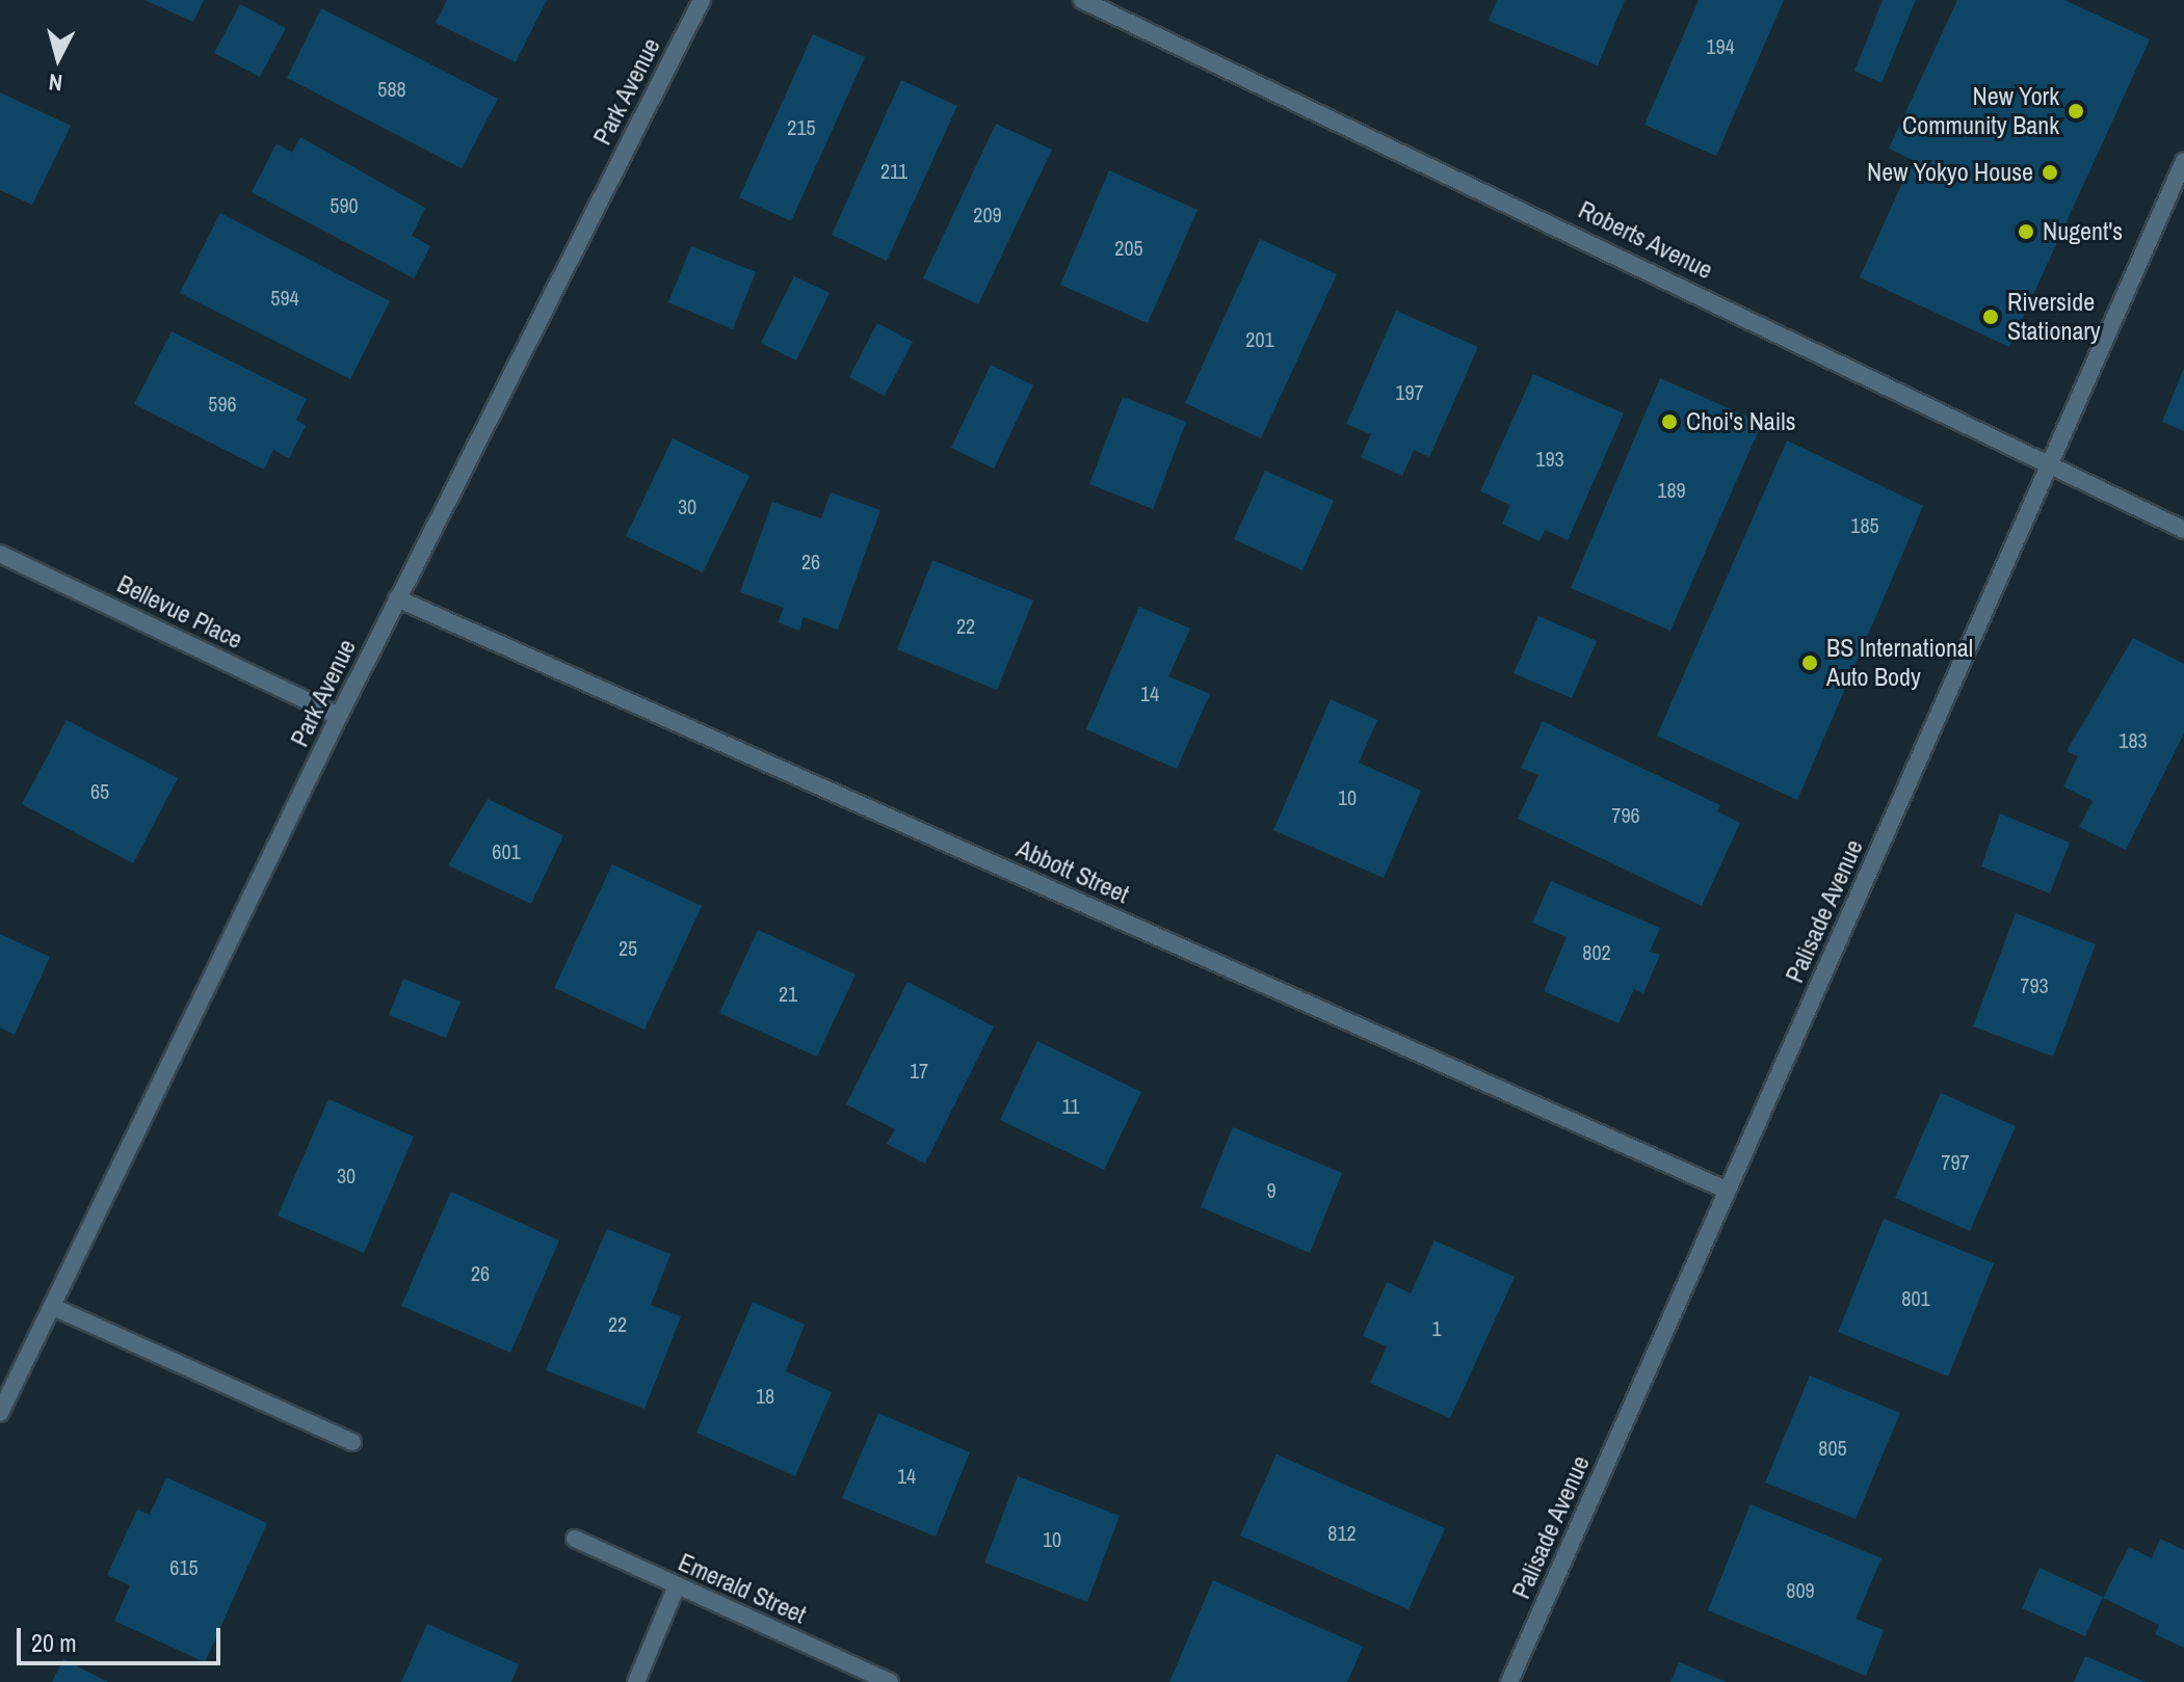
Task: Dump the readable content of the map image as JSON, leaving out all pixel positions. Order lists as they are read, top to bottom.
{
  "streets": {
    "street": [
      "Park Avenue",
      "Roberts Avenue",
      "Bellevue Place",
      "Abbott Street",
      "Palisade Avenue",
      "Emerald Street"
    ]
  },
  "crossings": [
    ["Park Avenue", "Bellevue Place"],
    ["Park Avenue", "Abbott Street"],
    ["Roberts Avenue", "Palisade Avenue"],
    ["Abbott Street", "Palisade Avenue"]
  ],
  "places": [
    "New York Community Bank",
    "New Yokyo House",
    "Nugent's",
    "Riverside Stationary",
    "Choi's Nails",
    "BS International Auto Body"
  ],
  "house_numbers": [
    "194",
    "588",
    "215",
    "211",
    "590",
    "209",
    "205",
    "594",
    "201",
    "197",
    "596",
    "193",
    "189",
    "30",
    "185",
    "26",
    "22",
    "14",
    "183",
    "65",
    "10",
    "796",
    "601",
    "25",
    "802",
    "793",
    "21",
    "17",
    "11",
    "797",
    "30",
    "9",
    "26",
    "801",
    "22",
    "1",
    "18",
    "805",
    "14",
    "812",
    "10",
    "615",
    "809"
  ],
  "scale_bar": "20 m",
  "north": "bottom"
}
